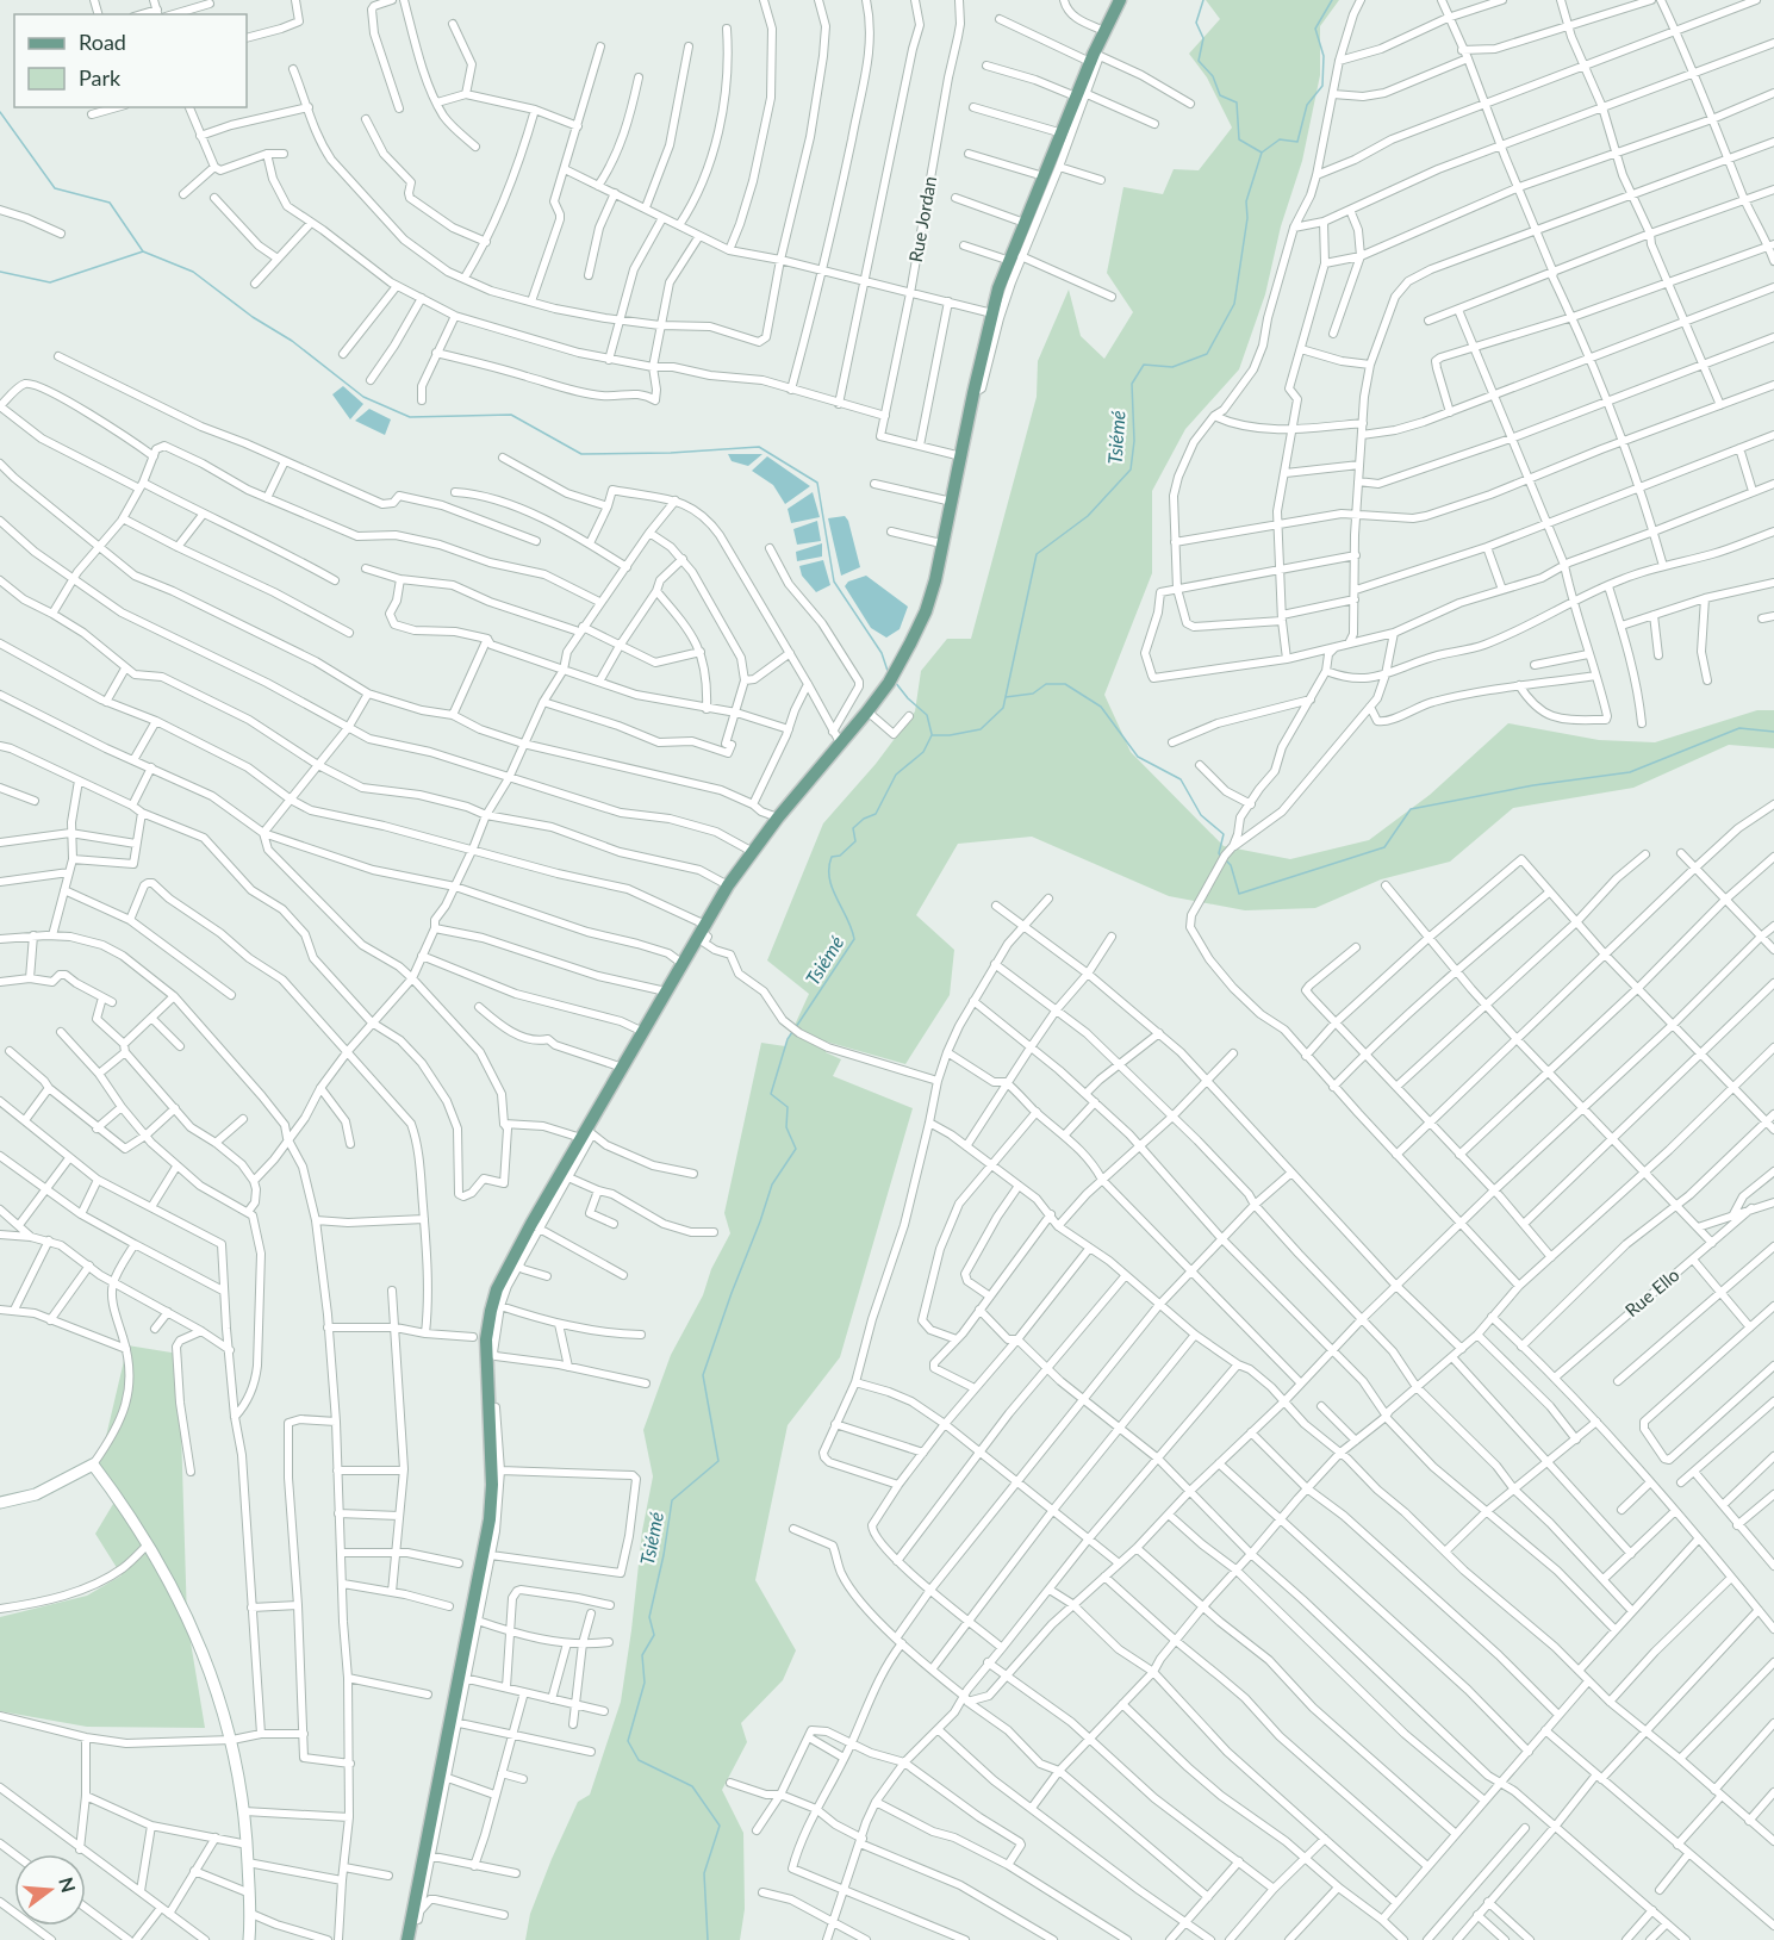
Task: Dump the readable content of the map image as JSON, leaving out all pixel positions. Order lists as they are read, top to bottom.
{
  "streets": {
    "street": ["Rue Jordan", "Rue Ello"]
  },
  "water": ["Tsiémé"],
  "legend": ["Road", "Park"],
  "north": "right"
}
